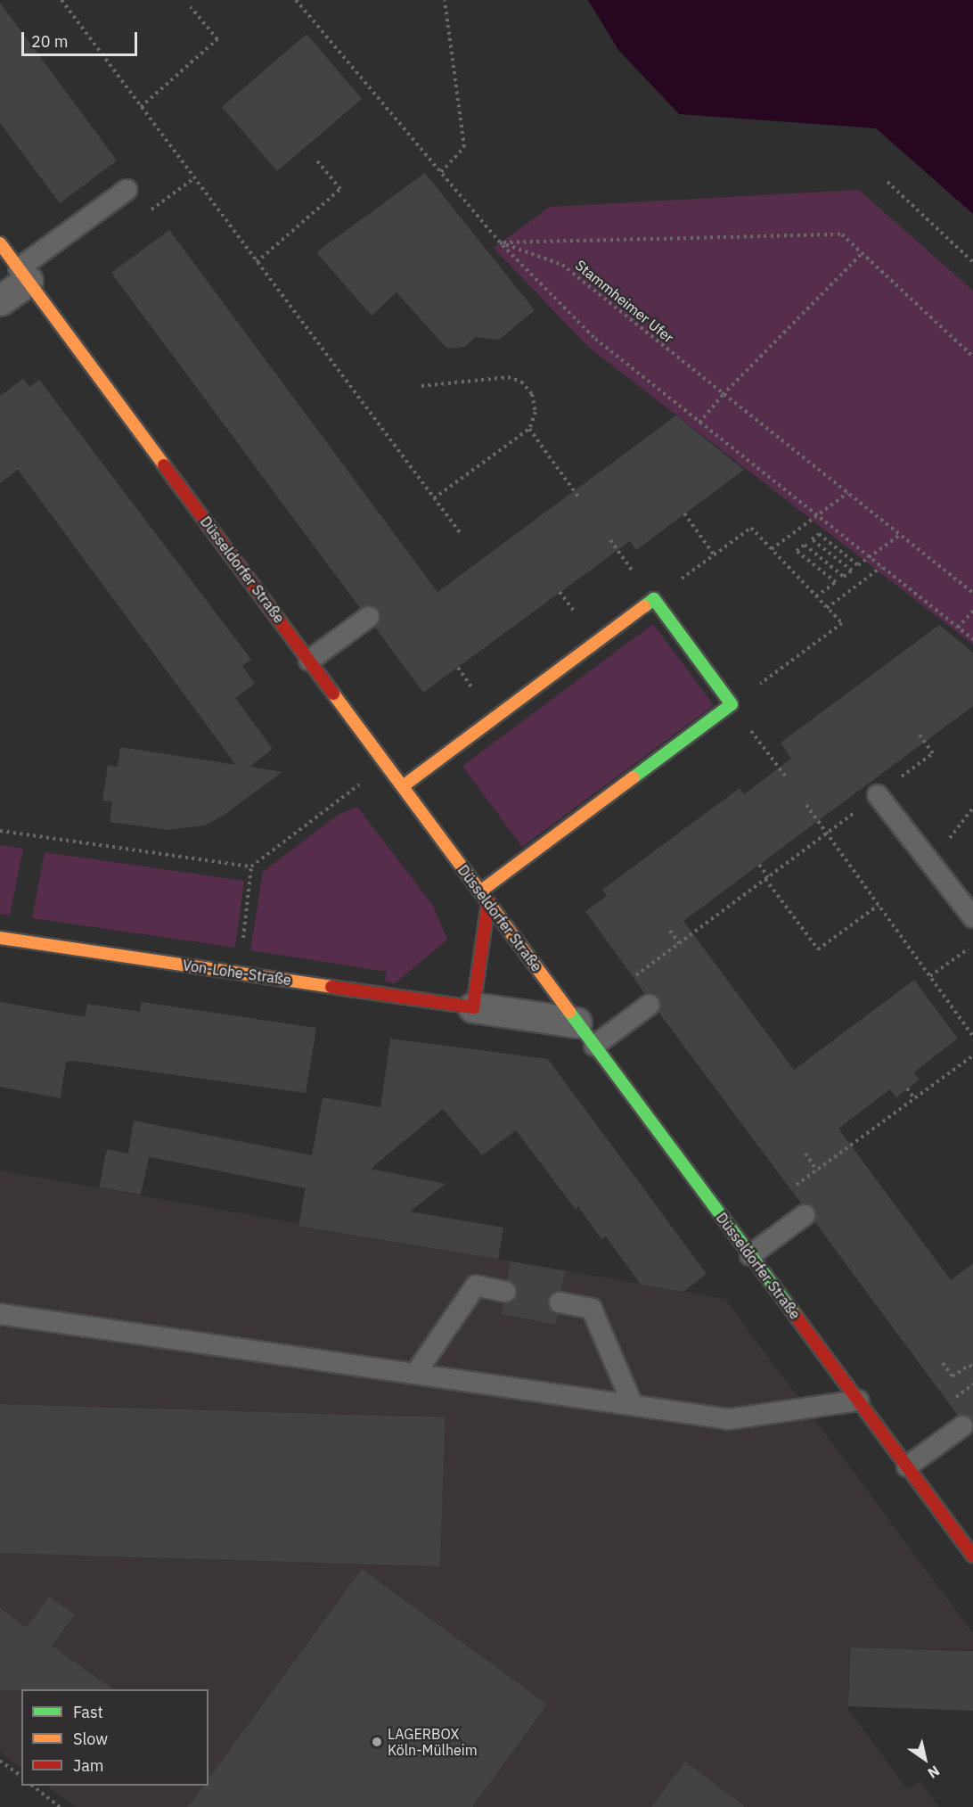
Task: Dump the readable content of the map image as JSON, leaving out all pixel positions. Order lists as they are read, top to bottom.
{
  "streets": {
    "street": ["Düsseldorfer Straße", "Von-Lohe-Straße"],
    "path": ["Stammheimer Ufer"]
  },
  "crossings": [
    ["Düsseldorfer Straße", "Von-Lohe-Straße"]
  ],
  "places": ["LAGERBOX Köln-Mülheim"],
  "legend": ["Fast", "Slow", "Jam"],
  "scale_bar": "20 m",
  "north": "bottom right"
}
